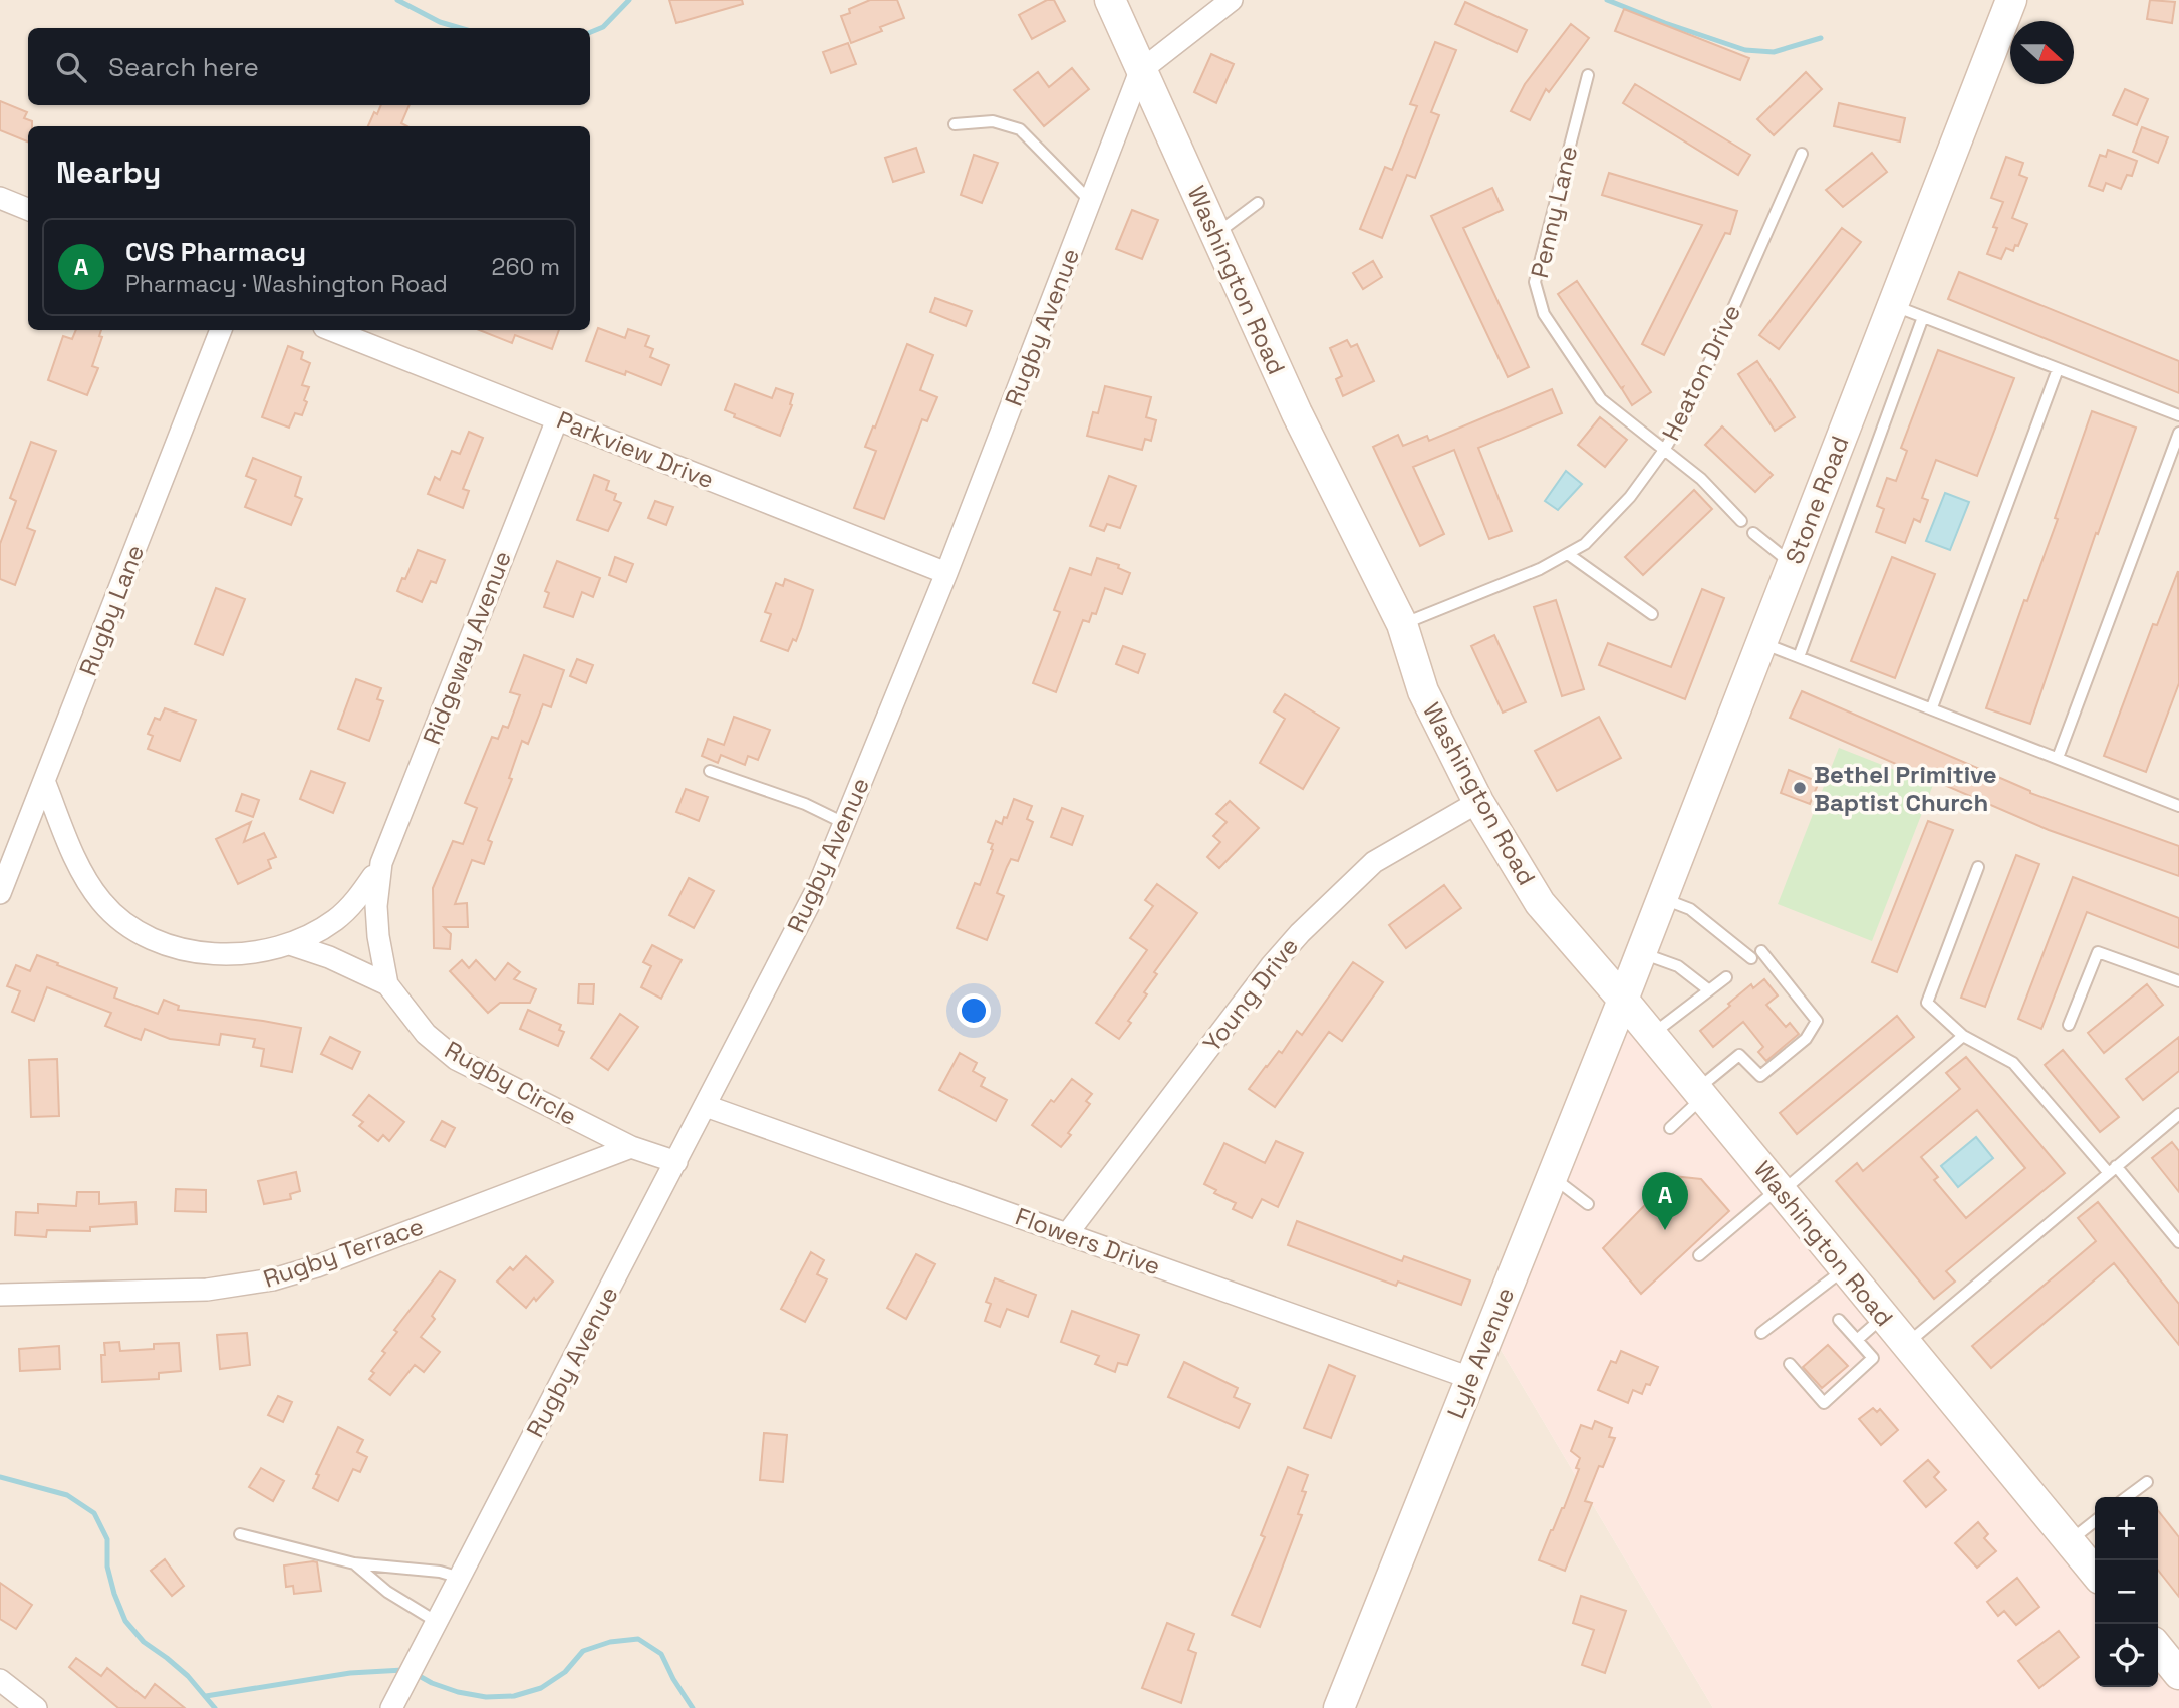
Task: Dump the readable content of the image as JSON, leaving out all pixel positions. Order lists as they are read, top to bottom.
{
  "streets": {
    "street": [
      "Washington Road",
      "Rugby Avenue",
      "Parkview Drive",
      "Stone Road",
      "Rugby Lane",
      "Ridgeway Avenue",
      "Young Drive",
      "Rugby Circle",
      "Flowers Drive",
      "Rugby Terrace",
      "Lyle Avenue"
    ],
    "lane": ["Penny Lane", "Heaton Drive"]
  },
  "crossings": [
    ["Penny Lane", "Heaton Drive"],
    ["Washington Road", "Rugby Avenue"],
    ["Washington Road", "Heaton Drive"],
    ["Washington Road", "Stone Road"],
    ["Washington Road", "Young Drive"],
    ["Washington Road", "Lyle Avenue"],
    ["Rugby Avenue", "Parkview Drive"],
    ["Rugby Avenue", "Rugby Circle"],
    ["Rugby Avenue", "Flowers Drive"],
    ["Parkview Drive", "Ridgeway Avenue"],
    ["Stone Road", "Lyle Avenue"],
    ["Ridgeway Avenue", "Rugby Circle"],
    ["Young Drive", "Flowers Drive"],
    ["Rugby Circle", "Rugby Terrace"],
    ["Flowers Drive", "Lyle Avenue"]
  ],
  "places": ["Bethel Primitive Baptist Church"],
  "north": "right",
  "page": {
    "search": "Search here",
    "heading": "Nearby",
    "list": [
      {
        "mark": "A",
        "name": "CVS Pharmacy",
        "note": "Pharmacy · Washington Road",
        "value": "260 m"
      }
    ],
    "pins": "A",
    "map_buttons": ["+", "−"]
  }
}
